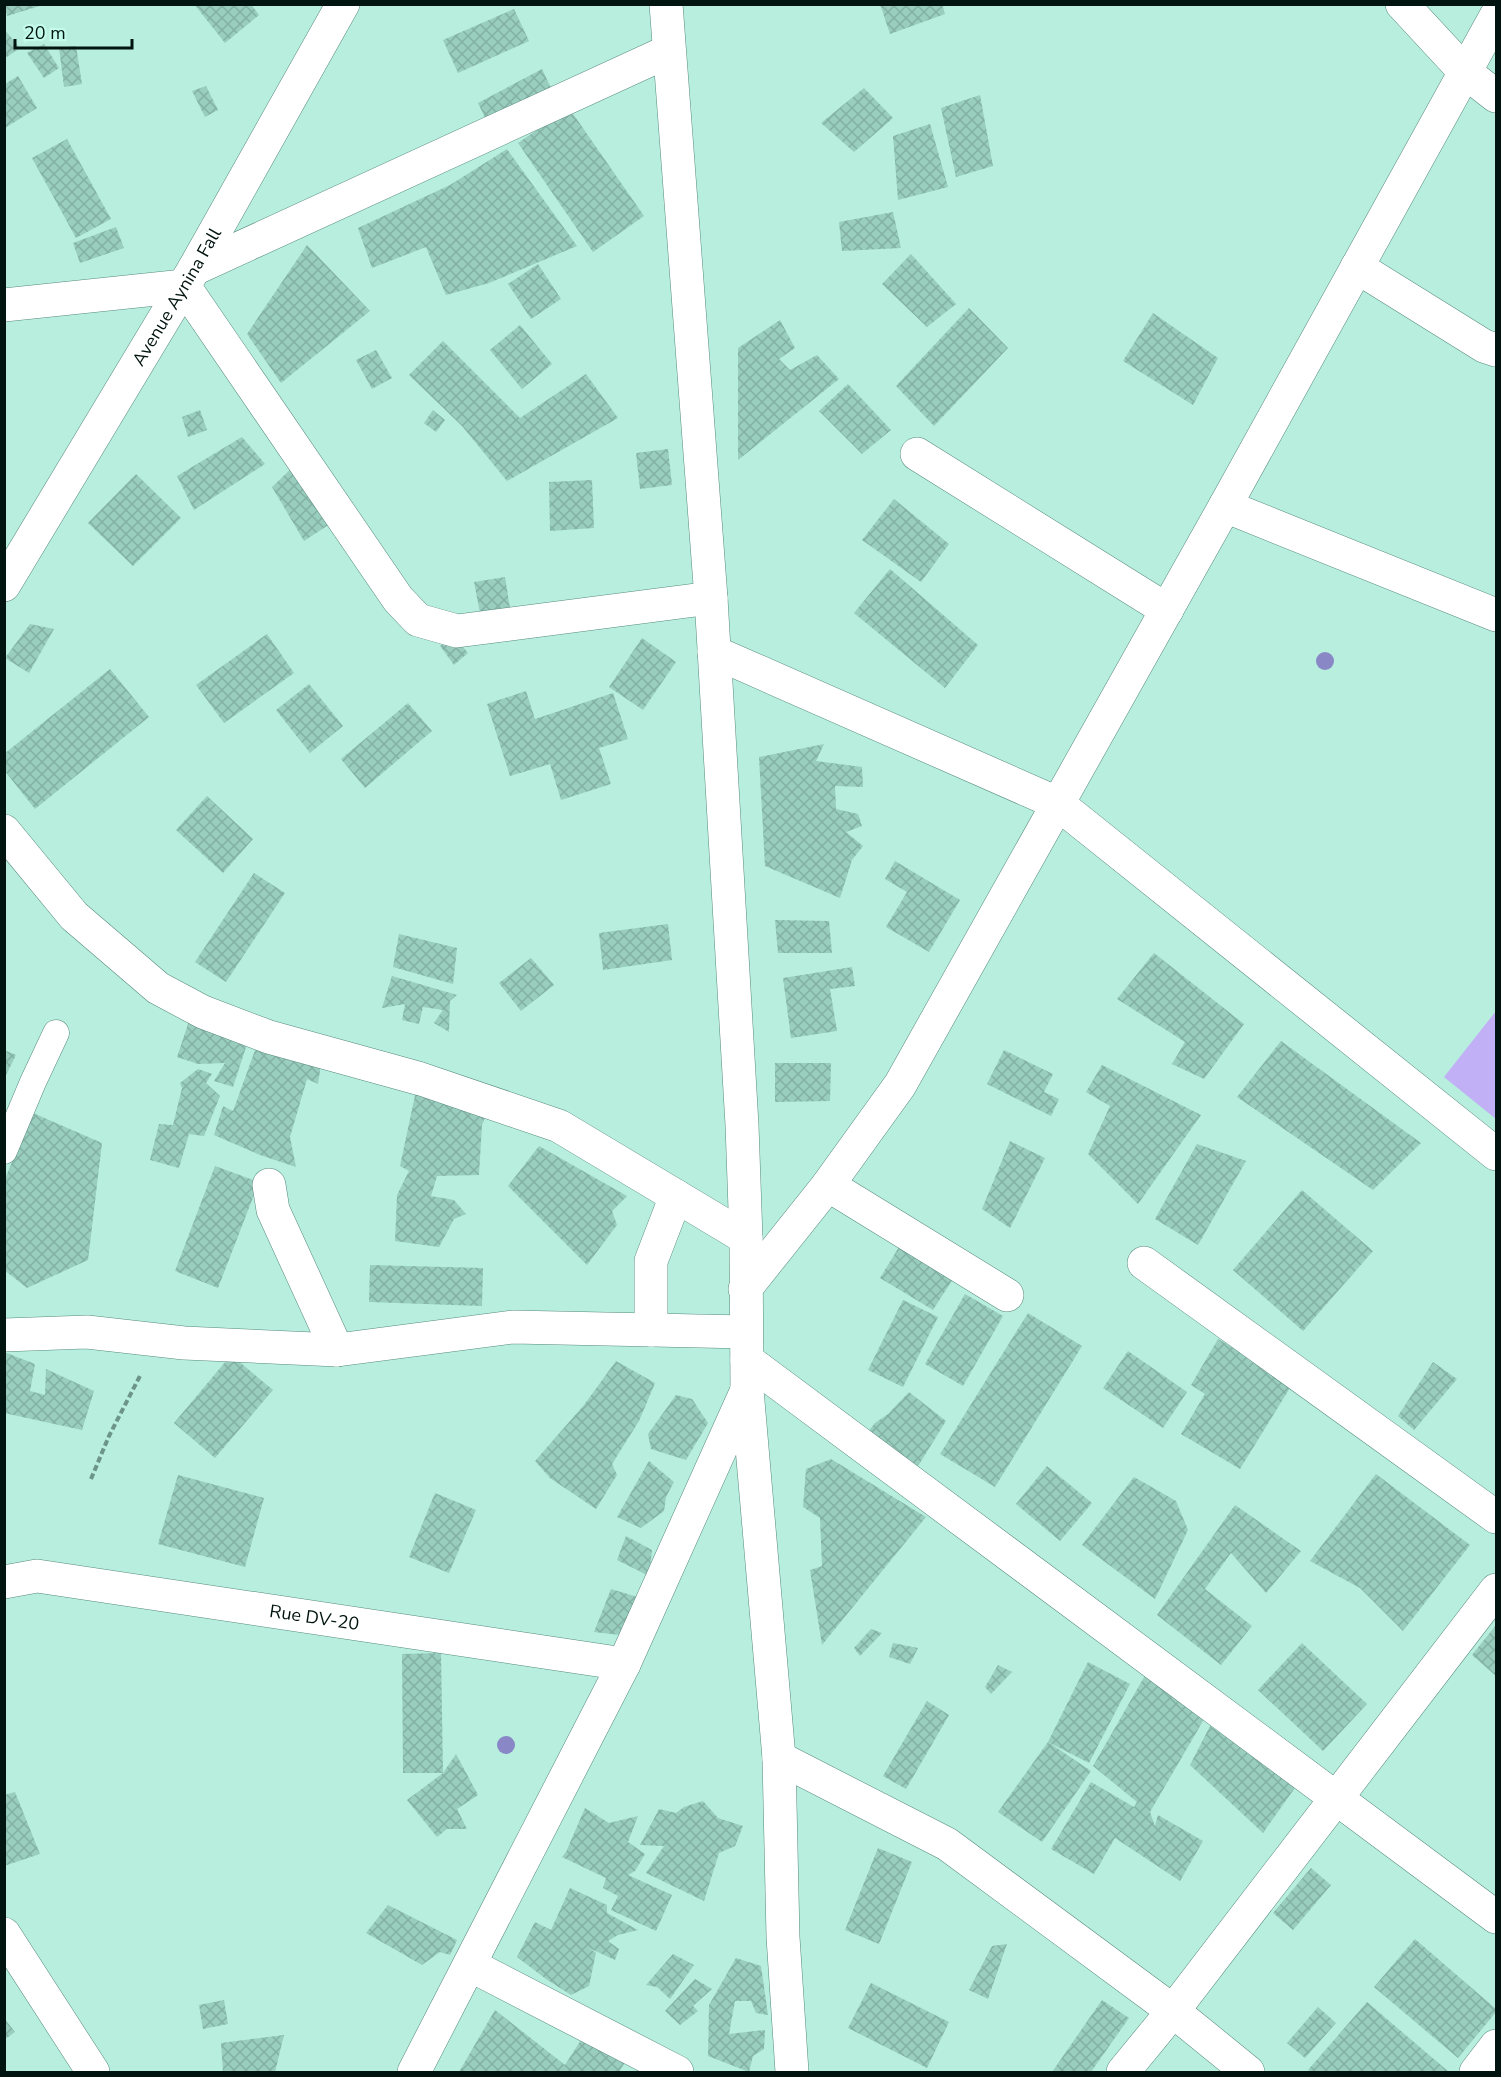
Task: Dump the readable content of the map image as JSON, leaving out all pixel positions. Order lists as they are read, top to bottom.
{
  "streets": {
    "street": ["Avenue Aynina Fall", "Rue DV-20"]
  },
  "scale_bar": "20 m"
}
